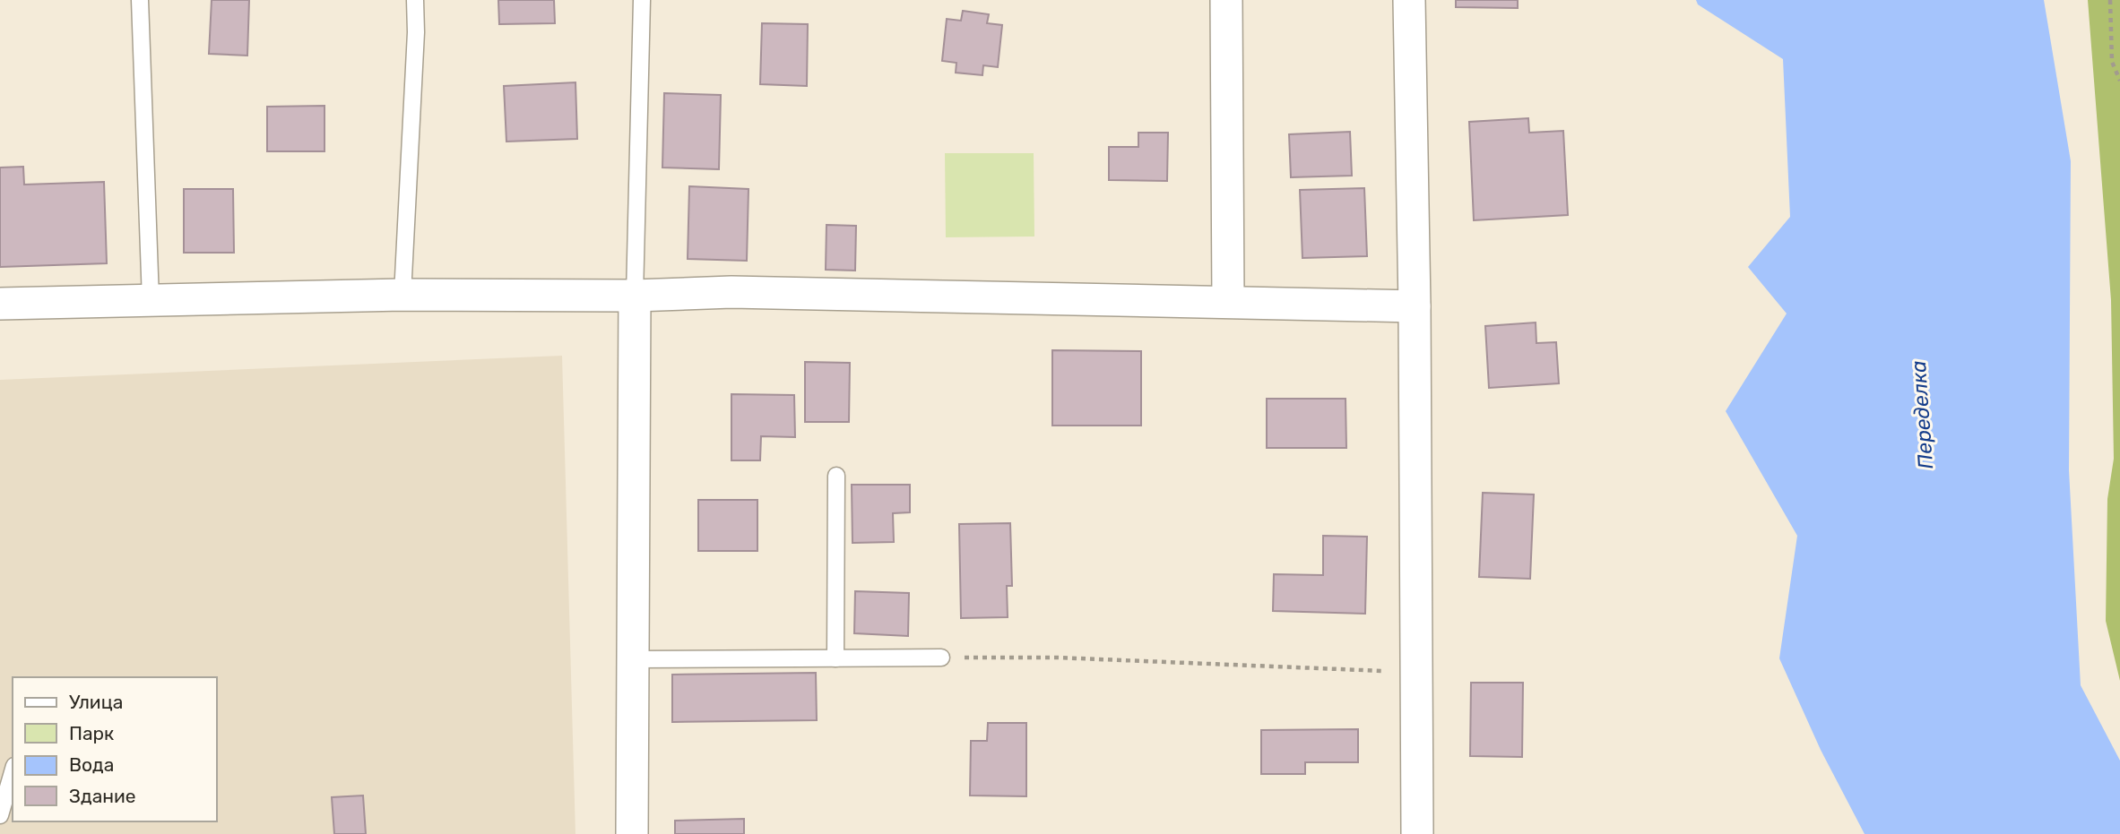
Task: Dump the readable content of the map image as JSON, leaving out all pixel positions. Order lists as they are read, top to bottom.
{
  "water": ["Переделка"],
  "legend": [
    "Улица",
    "Парк",
    "Вода",
    "Здание"
  ]
}
